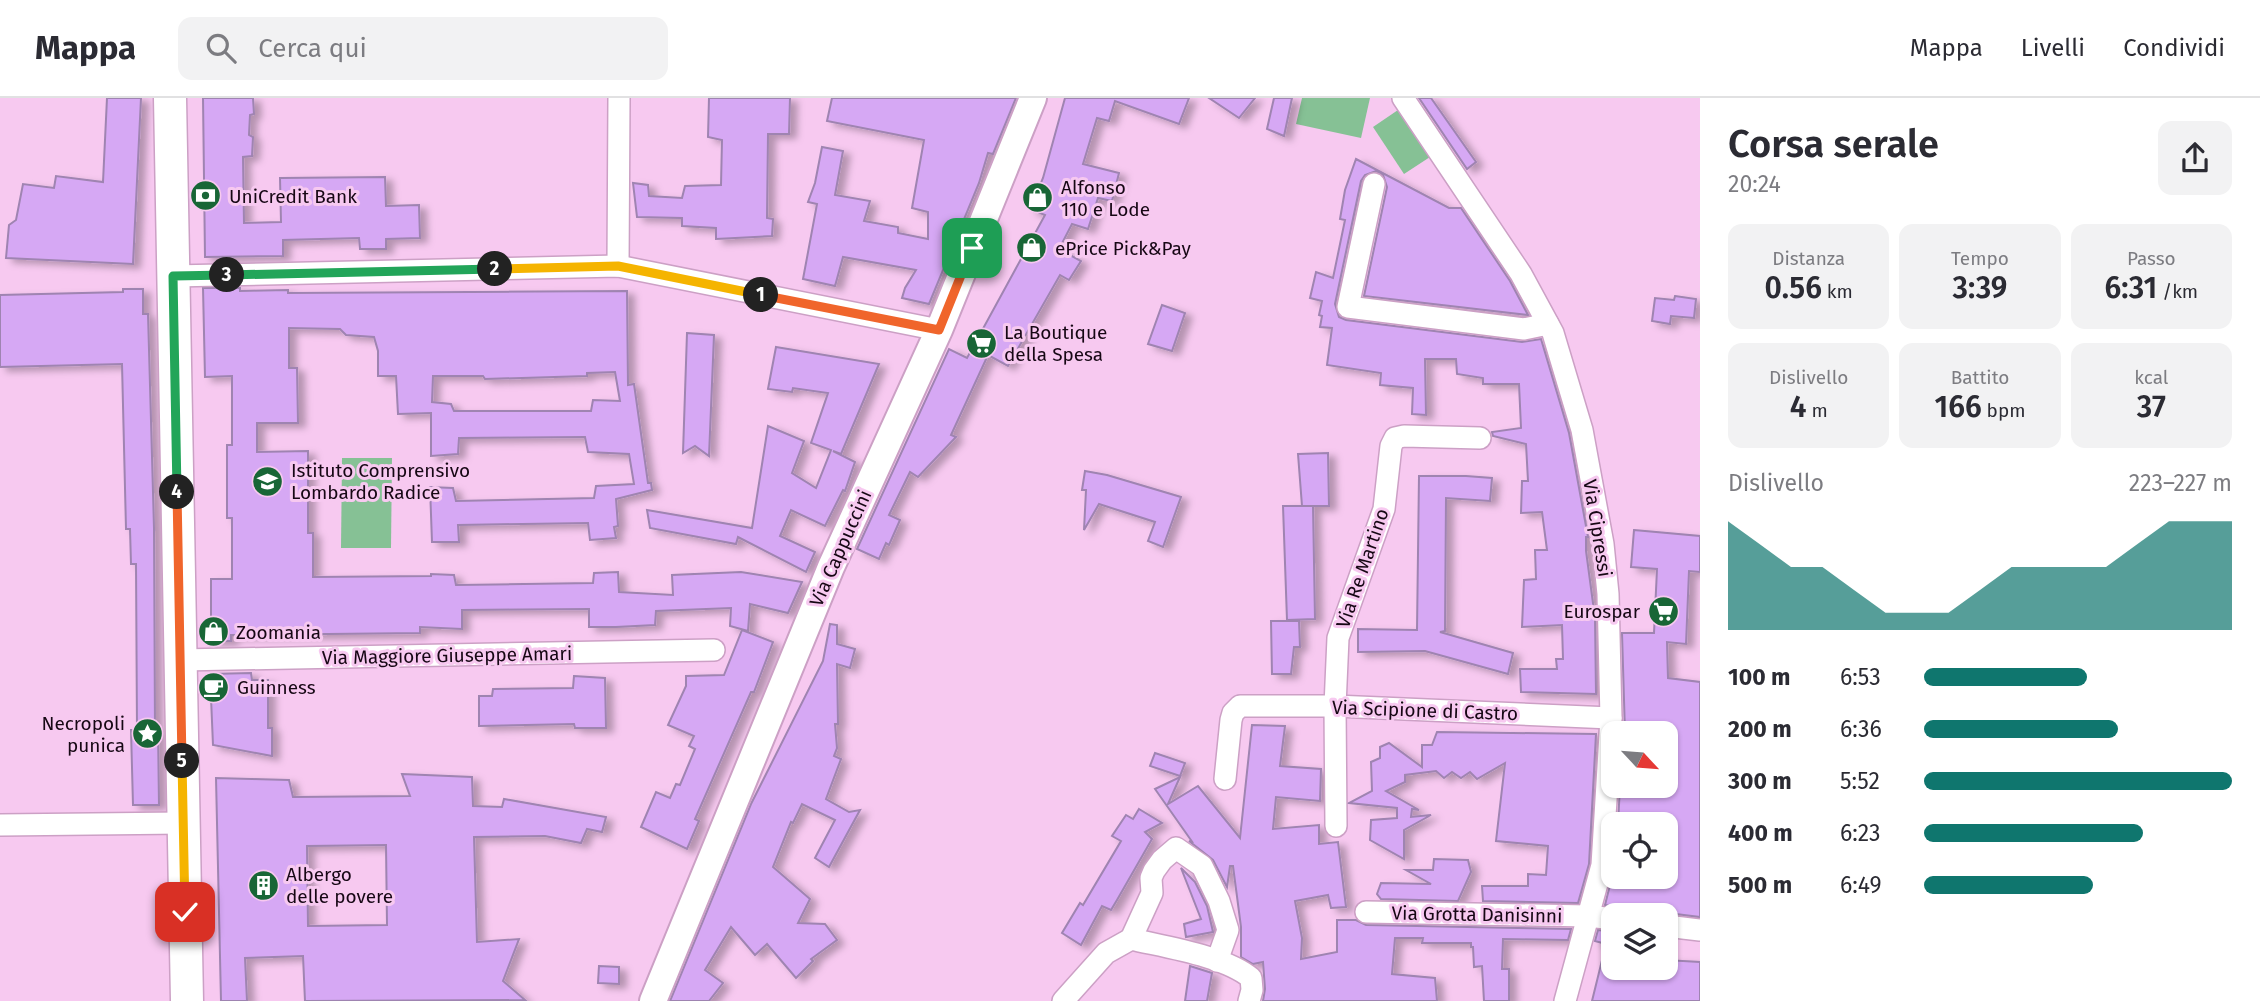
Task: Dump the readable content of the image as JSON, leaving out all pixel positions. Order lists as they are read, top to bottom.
{
  "streets": {
    "street": [
      "Via Cipressi",
      "Via Cappuccini",
      "Via Re Martino",
      "Via Maggiore Giuseppe Amari",
      "Via Scipione di Castro",
      "Via Grotta Danisinni"
    ]
  },
  "crossings": [
    ["Via Cipressi", "Via Scipione di Castro"],
    ["Via Cipressi", "Via Grotta Danisinni"],
    ["Via Re Martino", "Via Scipione di Castro"]
  ],
  "places": {
    "bank": ["UniCredit Bank"],
    "shop": ["Alfonso 110 e Lode", "ePrice Pick&Pay", "Zoomania"],
    "supermarket": ["La Boutique della Spesa", "Eurospar"],
    "school or university": ["Istituto Comprensivo Lombardo Radice"],
    "cafe": ["Guinness"],
    "place": ["Necropoli punica"],
    "building": ["Albergo delle povere"]
  },
  "north": "bottom right",
  "page": {
    "header": "Mappa",
    "search": "Cerca qui",
    "nav": ["Mappa", "Livelli", "Condividi"],
    "heading": ["Corsa serale", "20:24"],
    "stats": [
      ["Distanza", "0.56 km"],
      ["Tempo", "3:39"],
      ["Passo", "6:31 /km"],
      ["Dislivello", "4 m"],
      ["Battito", "166 bpm"],
      ["kcal", "37"]
    ],
    "pins": [
      "2",
      "3",
      "1",
      "4",
      "5"
    ],
    "chart": ["Dislivello", "223–227 m"],
    "list": [
      {
        "name": "100 m",
        "note": "6:53"
      },
      {
        "name": "200 m",
        "note": "6:36"
      },
      {
        "name": "300 m",
        "note": "5:52"
      },
      {
        "name": "400 m",
        "note": "6:23"
      },
      {
        "name": "500 m",
        "note": "6:49"
      }
    ]
  }
}
